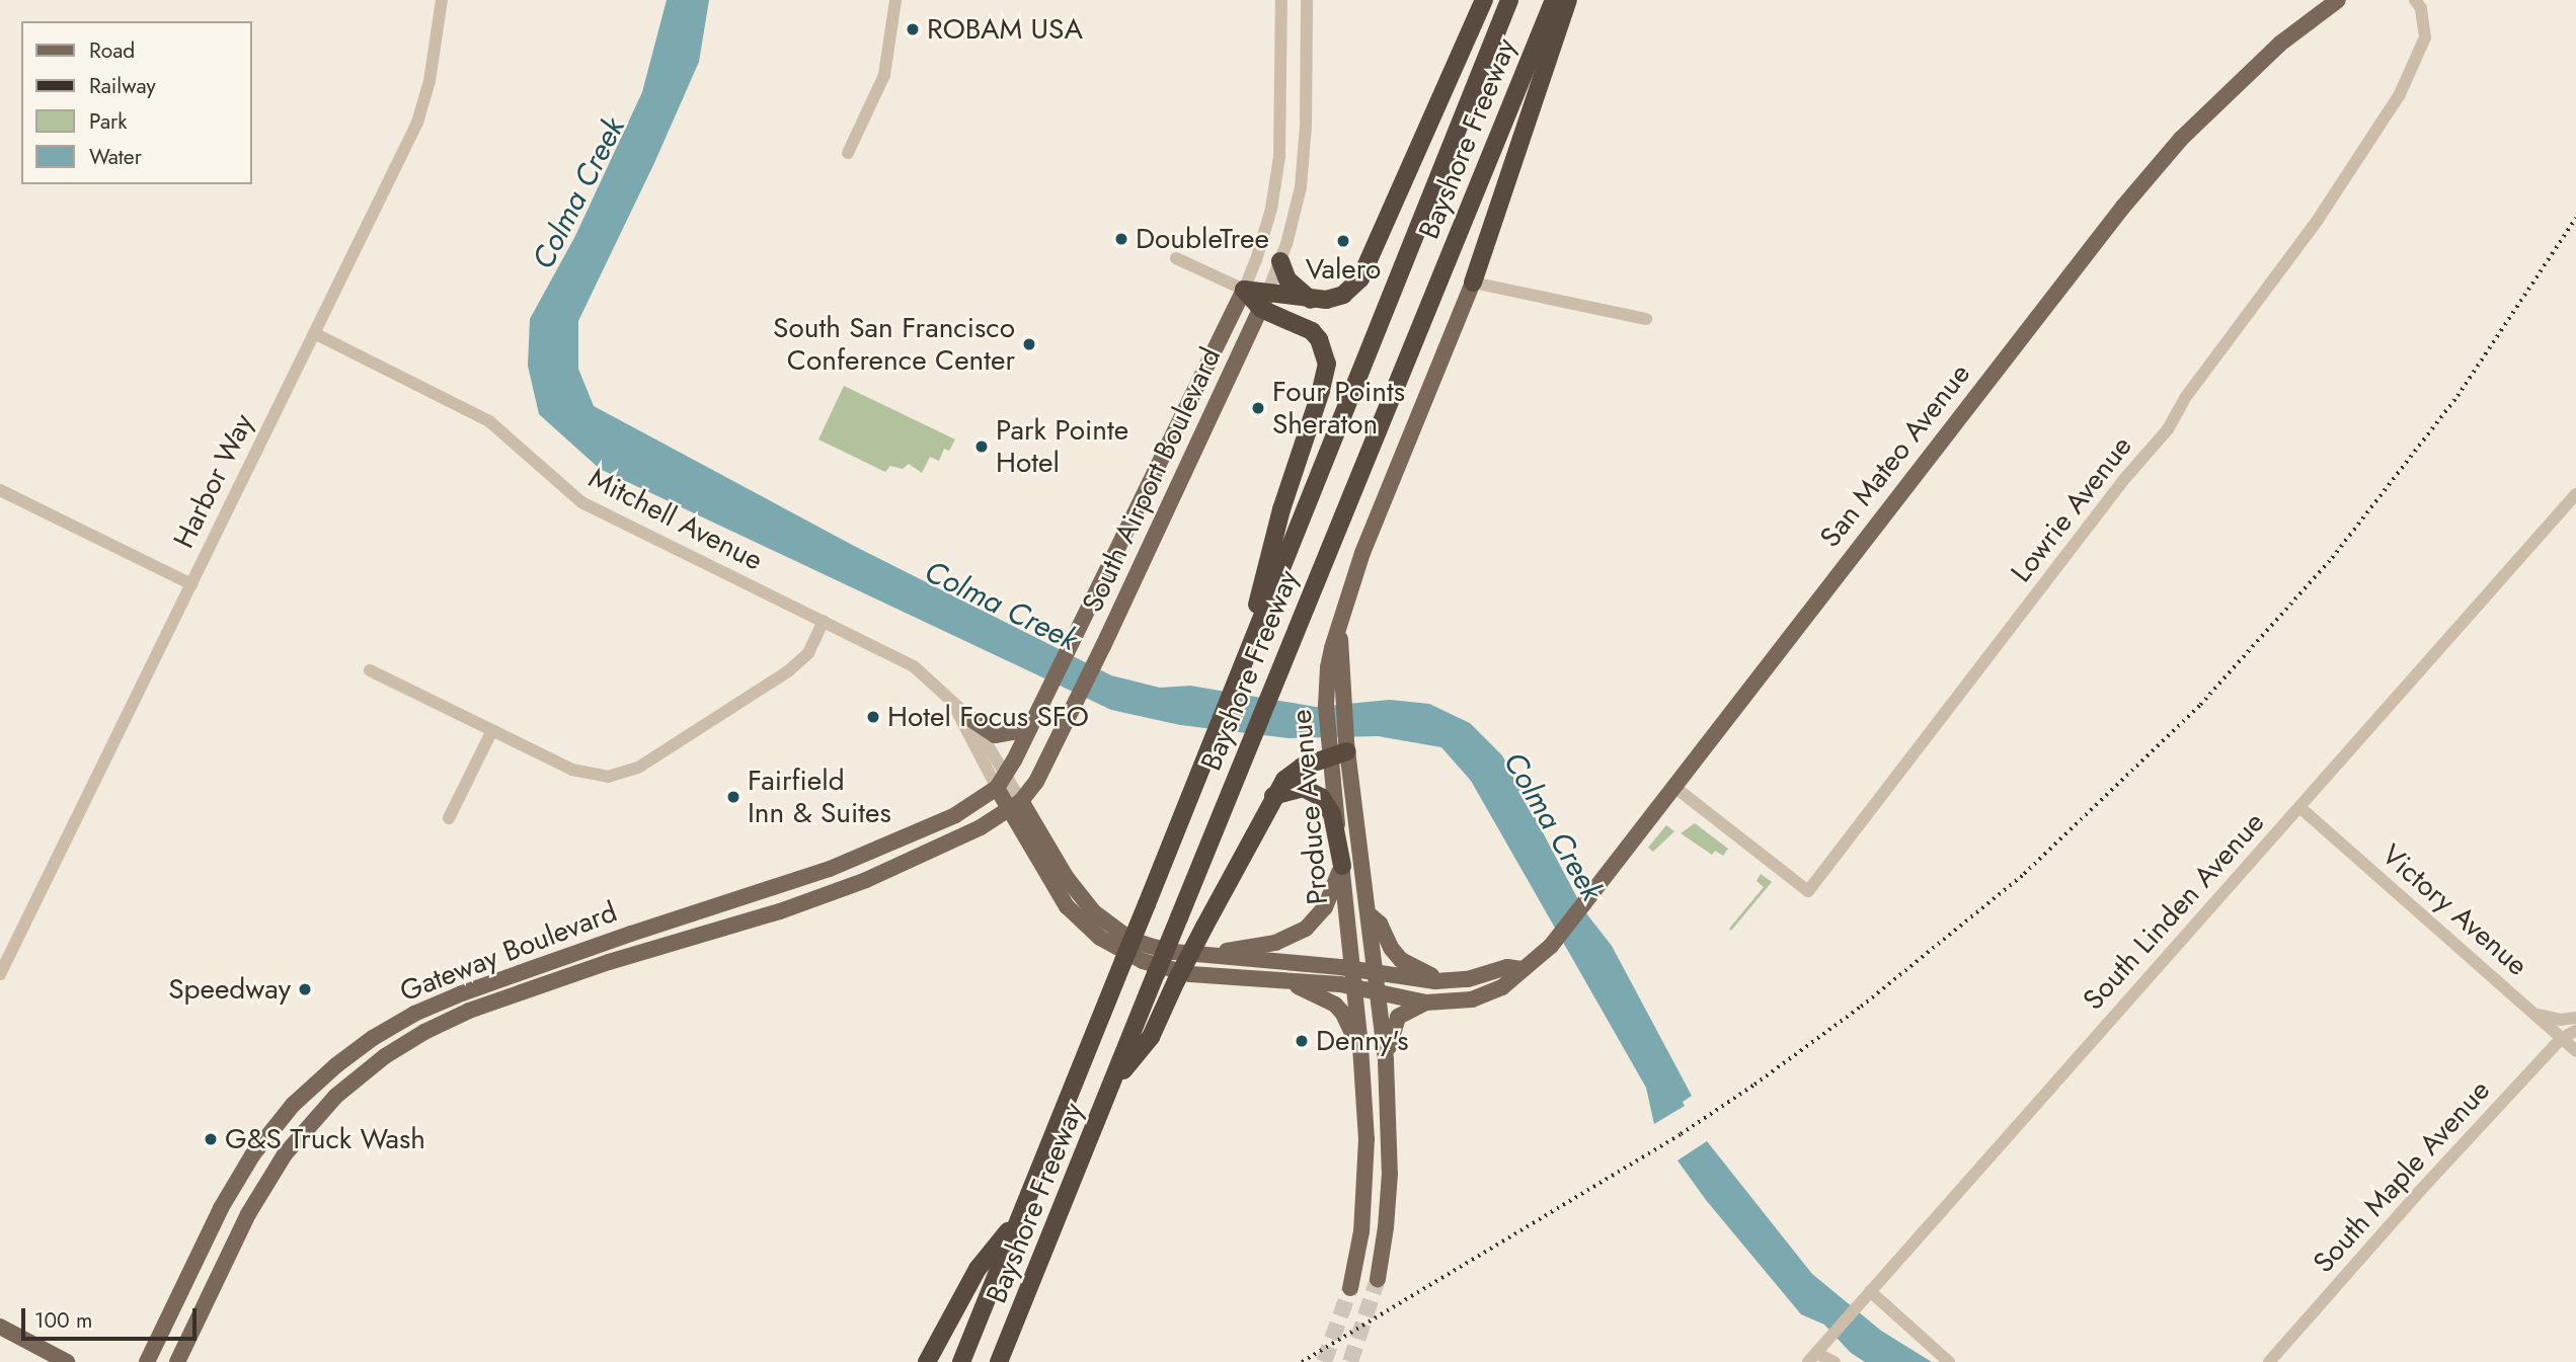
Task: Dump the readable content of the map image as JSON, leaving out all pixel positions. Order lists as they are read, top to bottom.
{
  "streets": {
    "highway": ["Bayshore Freeway"],
    "main road": [
      "San Mateo Avenue",
      "South Airport Boulevard",
      "Produce Avenue",
      "Gateway Boulevard"
    ],
    "street": [
      "Harbor Way",
      "Lowrie Avenue",
      "Mitchell Avenue",
      "Victory Avenue",
      "South Linden Avenue",
      "South Maple Avenue"
    ]
  },
  "crossings": [
    ["San Mateo Avenue", "Lowrie Avenue"],
    ["San Mateo Avenue", "Produce Avenue"],
    ["South Airport Boulevard", "Mitchell Avenue"],
    ["South Airport Boulevard", "Gateway Boulevard"],
    ["Harbor Way", "Mitchell Avenue"],
    ["Mitchell Avenue", "Gateway Boulevard"],
    ["Victory Avenue", "South Linden Avenue"],
    ["Victory Avenue", "South Maple Avenue"]
  ],
  "water": ["Colma Creek"],
  "places": [
    "ROBAM USA",
    "DoubleTree",
    "Valero",
    "South San Francisco Conference Center",
    "Four Points Sheraton",
    "Park Pointe Hotel",
    "Hotel Focus SFO",
    "Fairfield Inn & Suites",
    "Speedway",
    "Denny's",
    "G&S Truck Wash"
  ],
  "legend": [
    "Road",
    "Railway",
    "Park",
    "Water"
  ],
  "scale_bar": "100 m"
}
